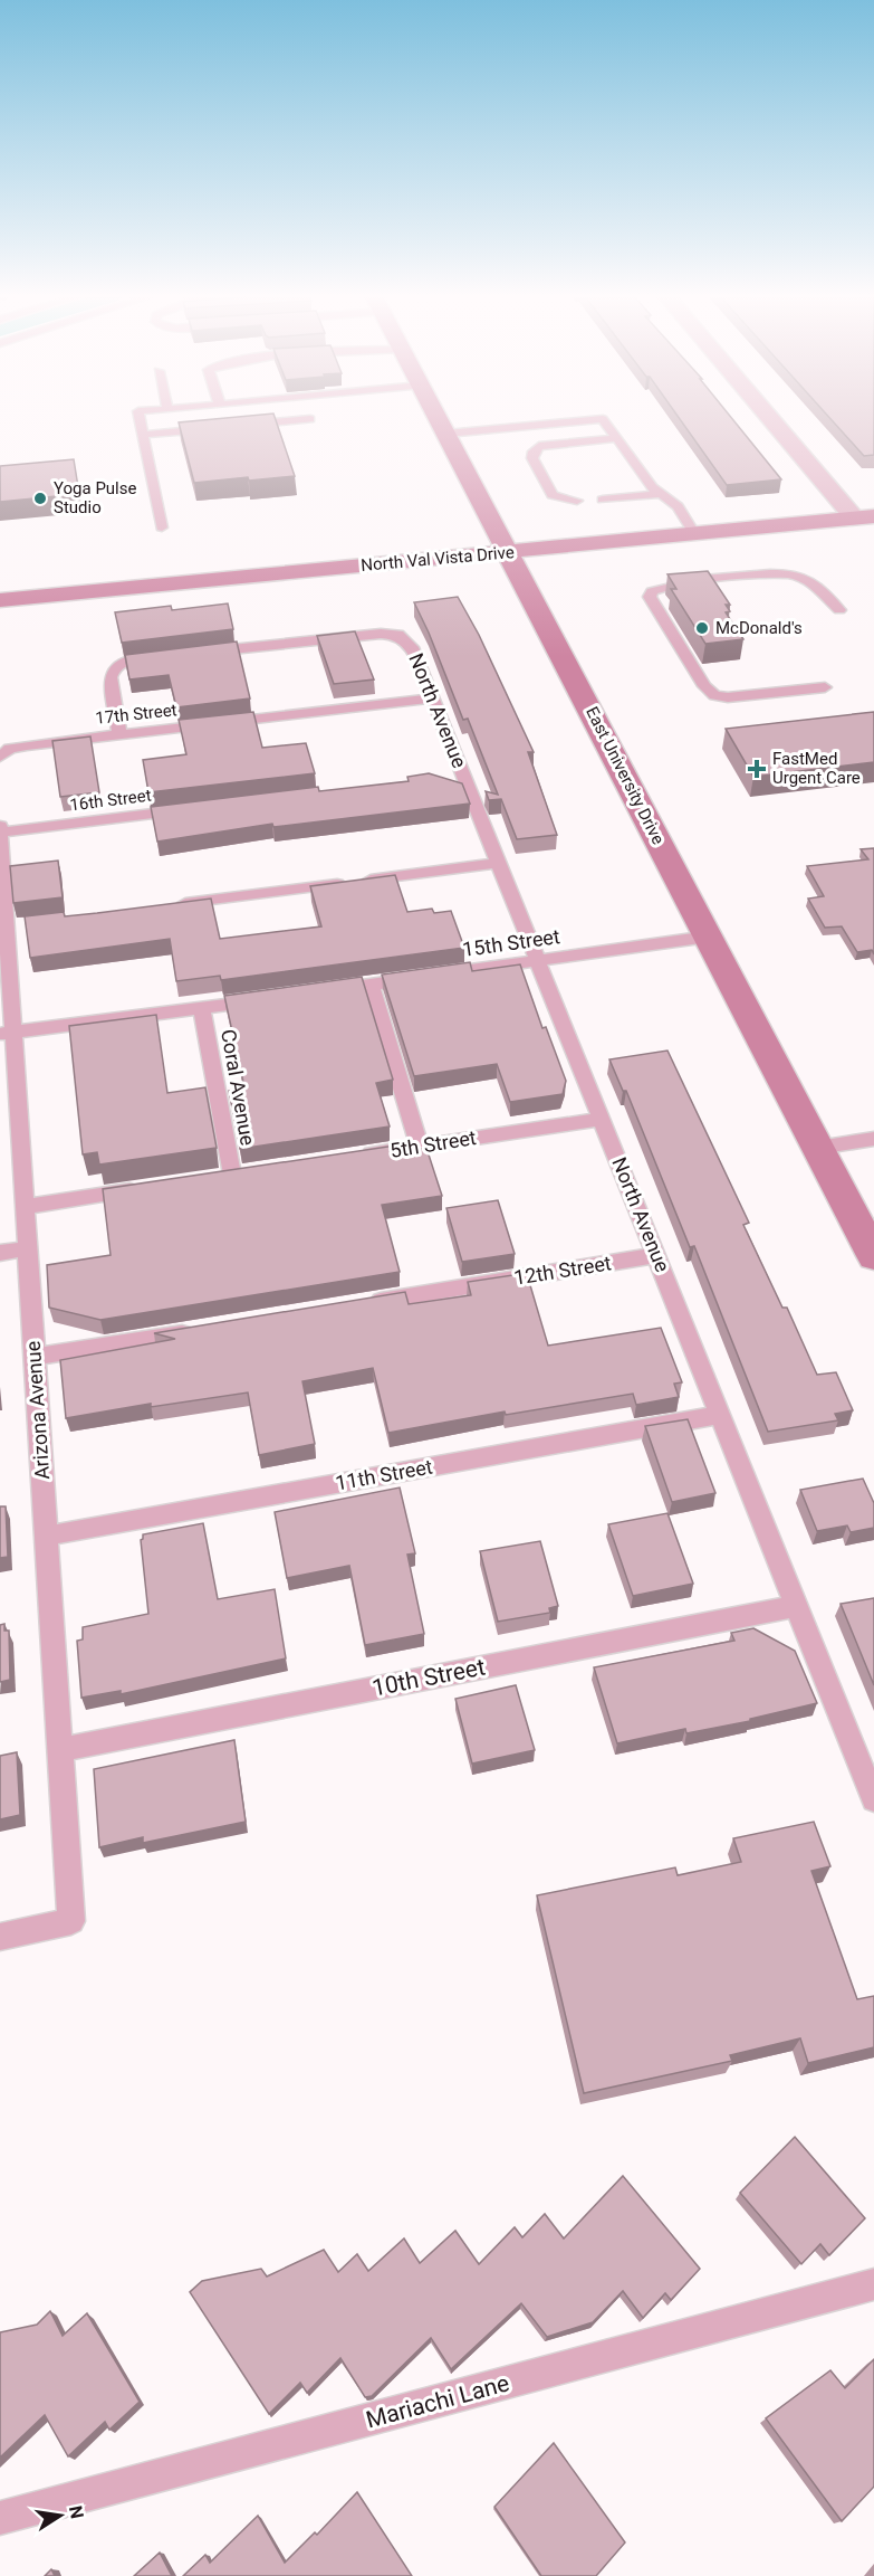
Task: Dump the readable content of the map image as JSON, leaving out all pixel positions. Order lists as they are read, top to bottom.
{
  "streets": {
    "main road": ["North Val Vista Drive", "East University Drive"],
    "lane": [
      "North Avenue",
      "17th Street",
      "16th Street",
      "15th Street",
      "Coral Avenue",
      "5th Street",
      "12th Street",
      "Arizona Avenue",
      "11th Street",
      "10th Street",
      "Mariachi Lane"
    ]
  },
  "crossings": [
    ["North Val Vista Drive", "East University Drive"],
    ["North Avenue", "17th Street"],
    ["North Avenue", "15th Street"],
    ["North Avenue", "5th Street"],
    ["North Avenue", "12th Street"],
    ["North Avenue", "11th Street"],
    ["North Avenue", "10th Street"],
    ["East University Drive", "15th Street"],
    ["16th Street", "Arizona Avenue"],
    ["Arizona Avenue", "11th Street"],
    ["Arizona Avenue", "10th Street"]
  ],
  "places": {
    "other": ["Yoga Pulse Studio", "McDonald's"],
    "health": ["FastMed Urgent Care"]
  },
  "north": "right"
}
